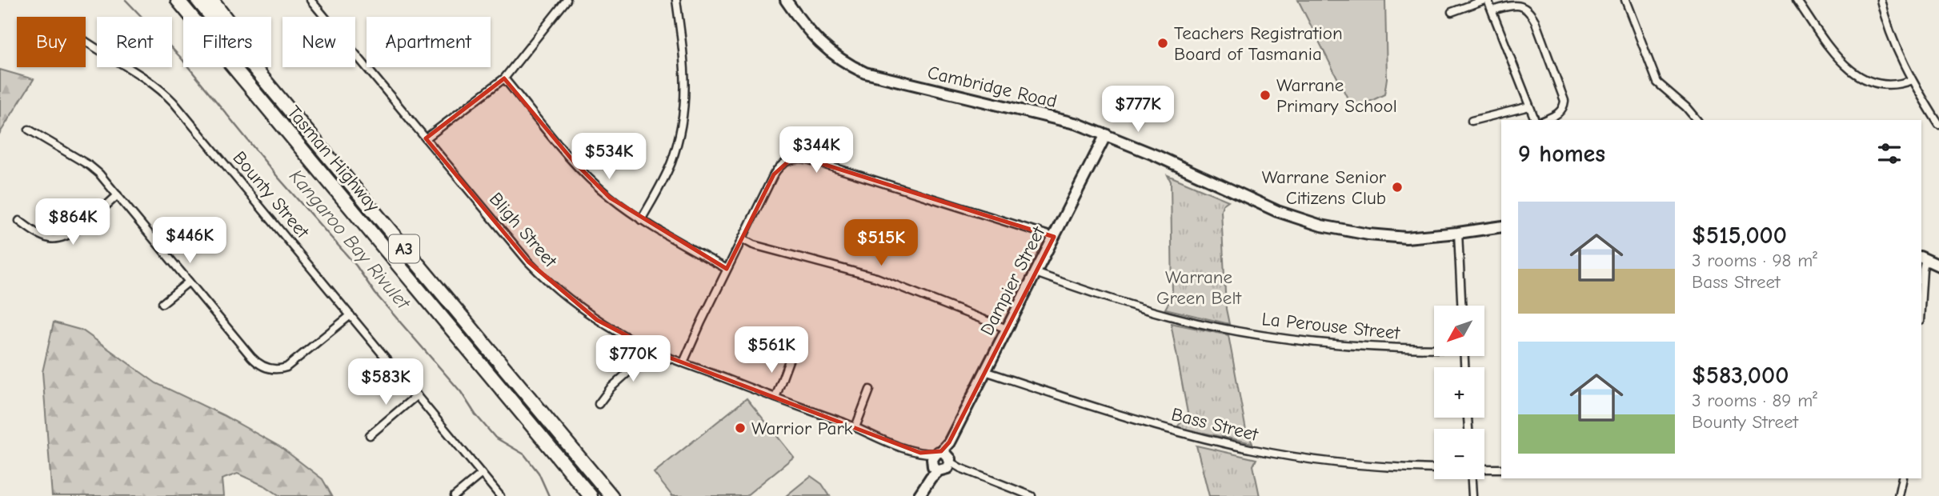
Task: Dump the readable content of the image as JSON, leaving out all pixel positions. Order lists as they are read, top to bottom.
{
  "streets": {
    "highway": ["Tasman Highway", "A3"],
    "main road": ["Cambridge Road", "Dampier Street"],
    "street": [
      "Bounty Street",
      "Bligh Street",
      "La Perouse Street",
      "Bass Street"
    ]
  },
  "crossings": [
    ["Cambridge Road", "Dampier Street"],
    ["Bligh Street", "Dampier Street"],
    ["Dampier Street", "La Perouse Street"],
    ["Dampier Street", "Bass Street"]
  ],
  "water": ["Kangaroo Bay Rivulet"],
  "parks": ["Warrane Green Belt"],
  "places": [
    "Teachers Registration Board of Tasmania",
    "Warrane Primary School",
    "Warrane Senior Citizens Club",
    "Warrior Park"
  ],
  "north": "bottom left",
  "page": {
    "chip": [
      "Buy",
      "Rent",
      "Filters",
      "New",
      "Apartment"
    ],
    "price": [
      "$777K",
      "$344K",
      "$534K",
      "$864K",
      "$446K",
      "$515K",
      "$561K",
      "$770K",
      "$583K"
    ],
    "heading": "9 homes",
    "list": [
      {
        "name": "$515,000",
        "note": "3 rooms · 98 m² · Bass Street"
      },
      {
        "name": "$583,000",
        "note": "3 rooms · 89 m² · Bounty Street"
      }
    ],
    "map_buttons": ["+", "−"]
  }
}
